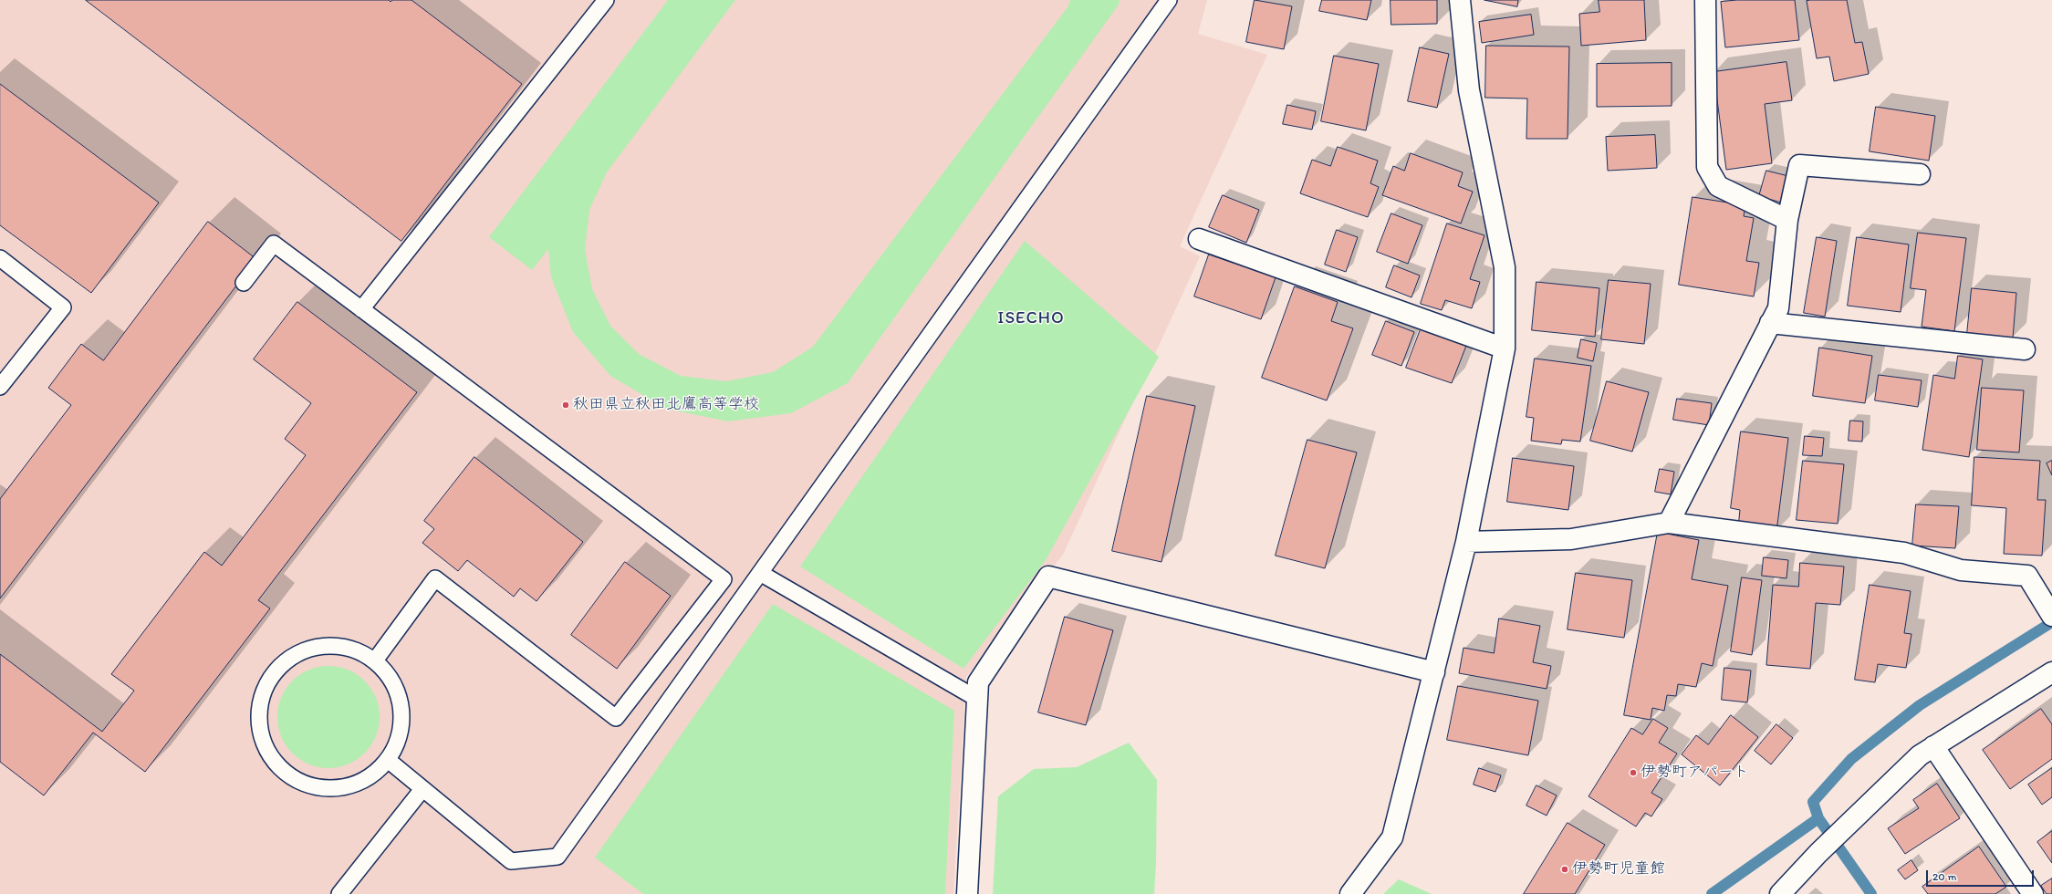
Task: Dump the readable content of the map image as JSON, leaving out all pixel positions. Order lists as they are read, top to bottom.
{
  "districts": ["ISECHO"],
  "places": ["秋田県立秋田北鷹高等学校", "伊勢町アパート", "伊勢町児童館"],
  "scale_bar": "20 m"
}
